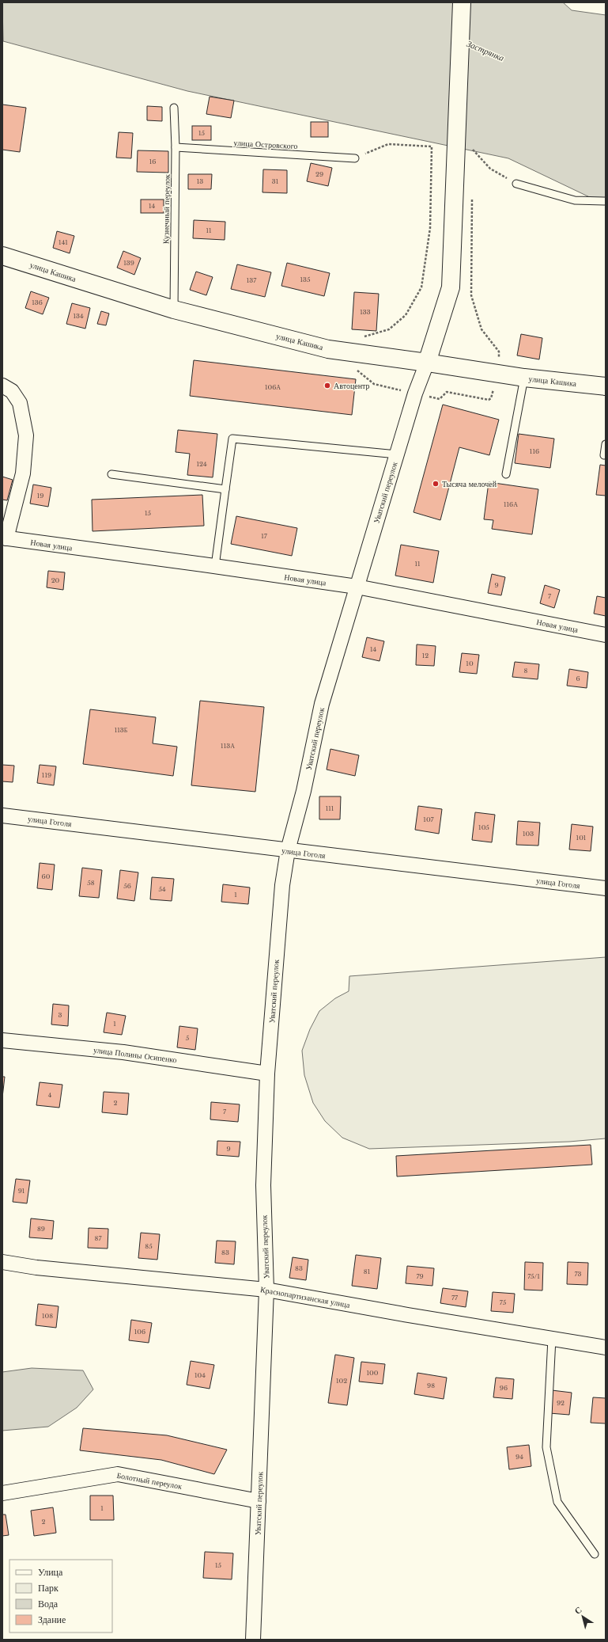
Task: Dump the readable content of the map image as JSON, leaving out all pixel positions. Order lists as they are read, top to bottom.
{
  "streets": {
    "main road": ["улица Кашика"],
    "street": [
      "Уватский переулок",
      "Новая улица",
      "улица Гоголя",
      "улица Полины Осипенко",
      "Краснопартизанская улица",
      "Болотный переулок"
    ],
    "lane": ["улица Островского", "Кузнечный переулок"]
  },
  "crossings": [
    ["улица Островского", "Кузнечный переулок"],
    ["Кузнечный переулок", "улица Кашика"],
    ["улица Кашика", "Уватский переулок"],
    ["Уватский переулок", "Новая улица"],
    ["Уватский переулок", "улица Гоголя"],
    ["Уватский переулок", "улица Полины Осипенко"],
    ["Уватский переулок", "Краснопартизанская улица"],
    ["Уватский переулок", "Болотный переулок"]
  ],
  "water": ["Застрянка"],
  "places": ["Автоцентр", "Тысяча мелочей"],
  "house_numbers": [
    "15",
    "16",
    "29",
    "13",
    "31",
    "14",
    "11",
    "141",
    "139",
    "135",
    "137",
    "136",
    "133",
    "134",
    "106А",
    "116",
    "124",
    "19",
    "116А",
    "15",
    "17",
    "11",
    "20",
    "9",
    "7",
    "14",
    "12",
    "10",
    "8",
    "6",
    "113Б",
    "113А",
    "119",
    "111",
    "107",
    "105",
    "103",
    "101",
    "60",
    "58",
    "56",
    "54",
    "1",
    "3",
    "1",
    "5",
    "4",
    "2",
    "7",
    "9",
    "91",
    "89",
    "87",
    "85",
    "83",
    "83",
    "81",
    "73",
    "79",
    "75/1",
    "77",
    "75",
    "108",
    "106",
    "100",
    "104",
    "102",
    "98",
    "96",
    "92",
    "94",
    "1",
    "2",
    "15"
  ],
  "legend": [
    "Улица",
    "Парк",
    "Вода",
    "Здание"
  ],
  "north": "top left"
}
